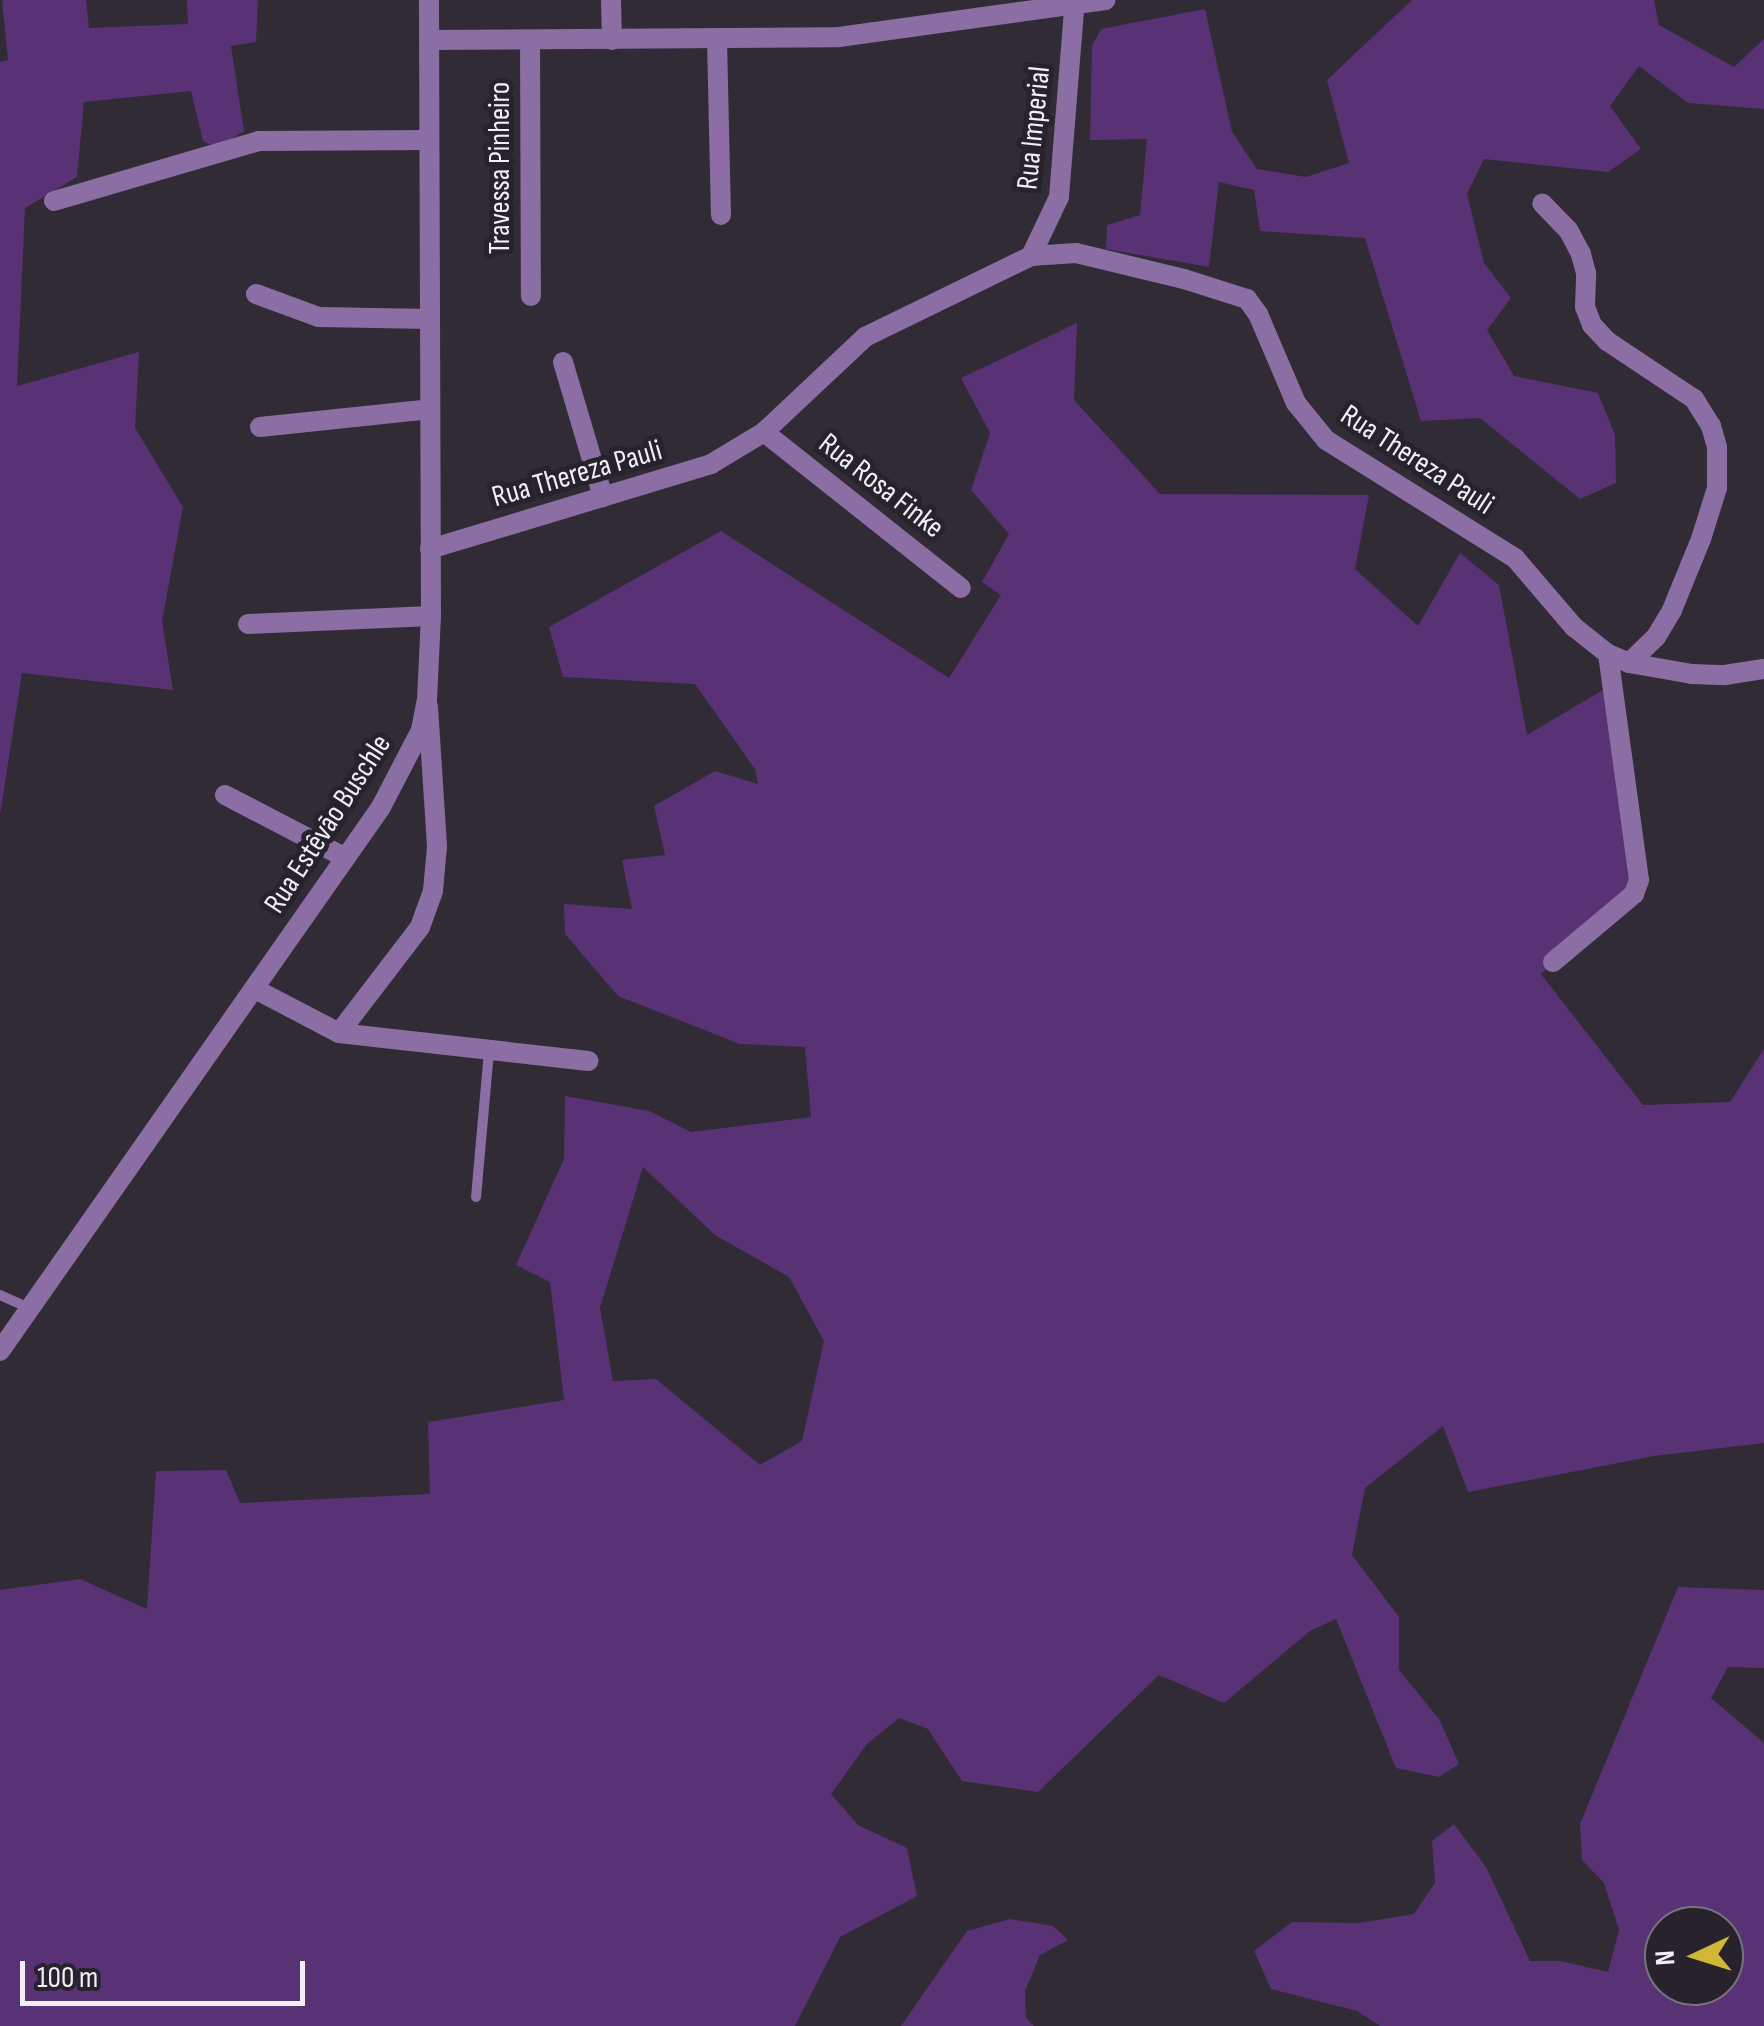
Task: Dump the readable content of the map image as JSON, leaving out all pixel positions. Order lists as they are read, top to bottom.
{
  "streets": {
    "street": [
      "Rua Imperial",
      "Travessa Pinheiro",
      "Rua Thereza Pauli",
      "Rua Rosa Finke",
      "Rua Estêvão Buschle"
    ]
  },
  "crossings": [
    ["Rua Imperial", "Rua Thereza Pauli"],
    ["Rua Thereza Pauli", "Rua Rosa Finke"],
    ["Rua Thereza Pauli", "Rua Estêvão Buschle"]
  ],
  "scale_bar": "100 m",
  "north": "left"
}
